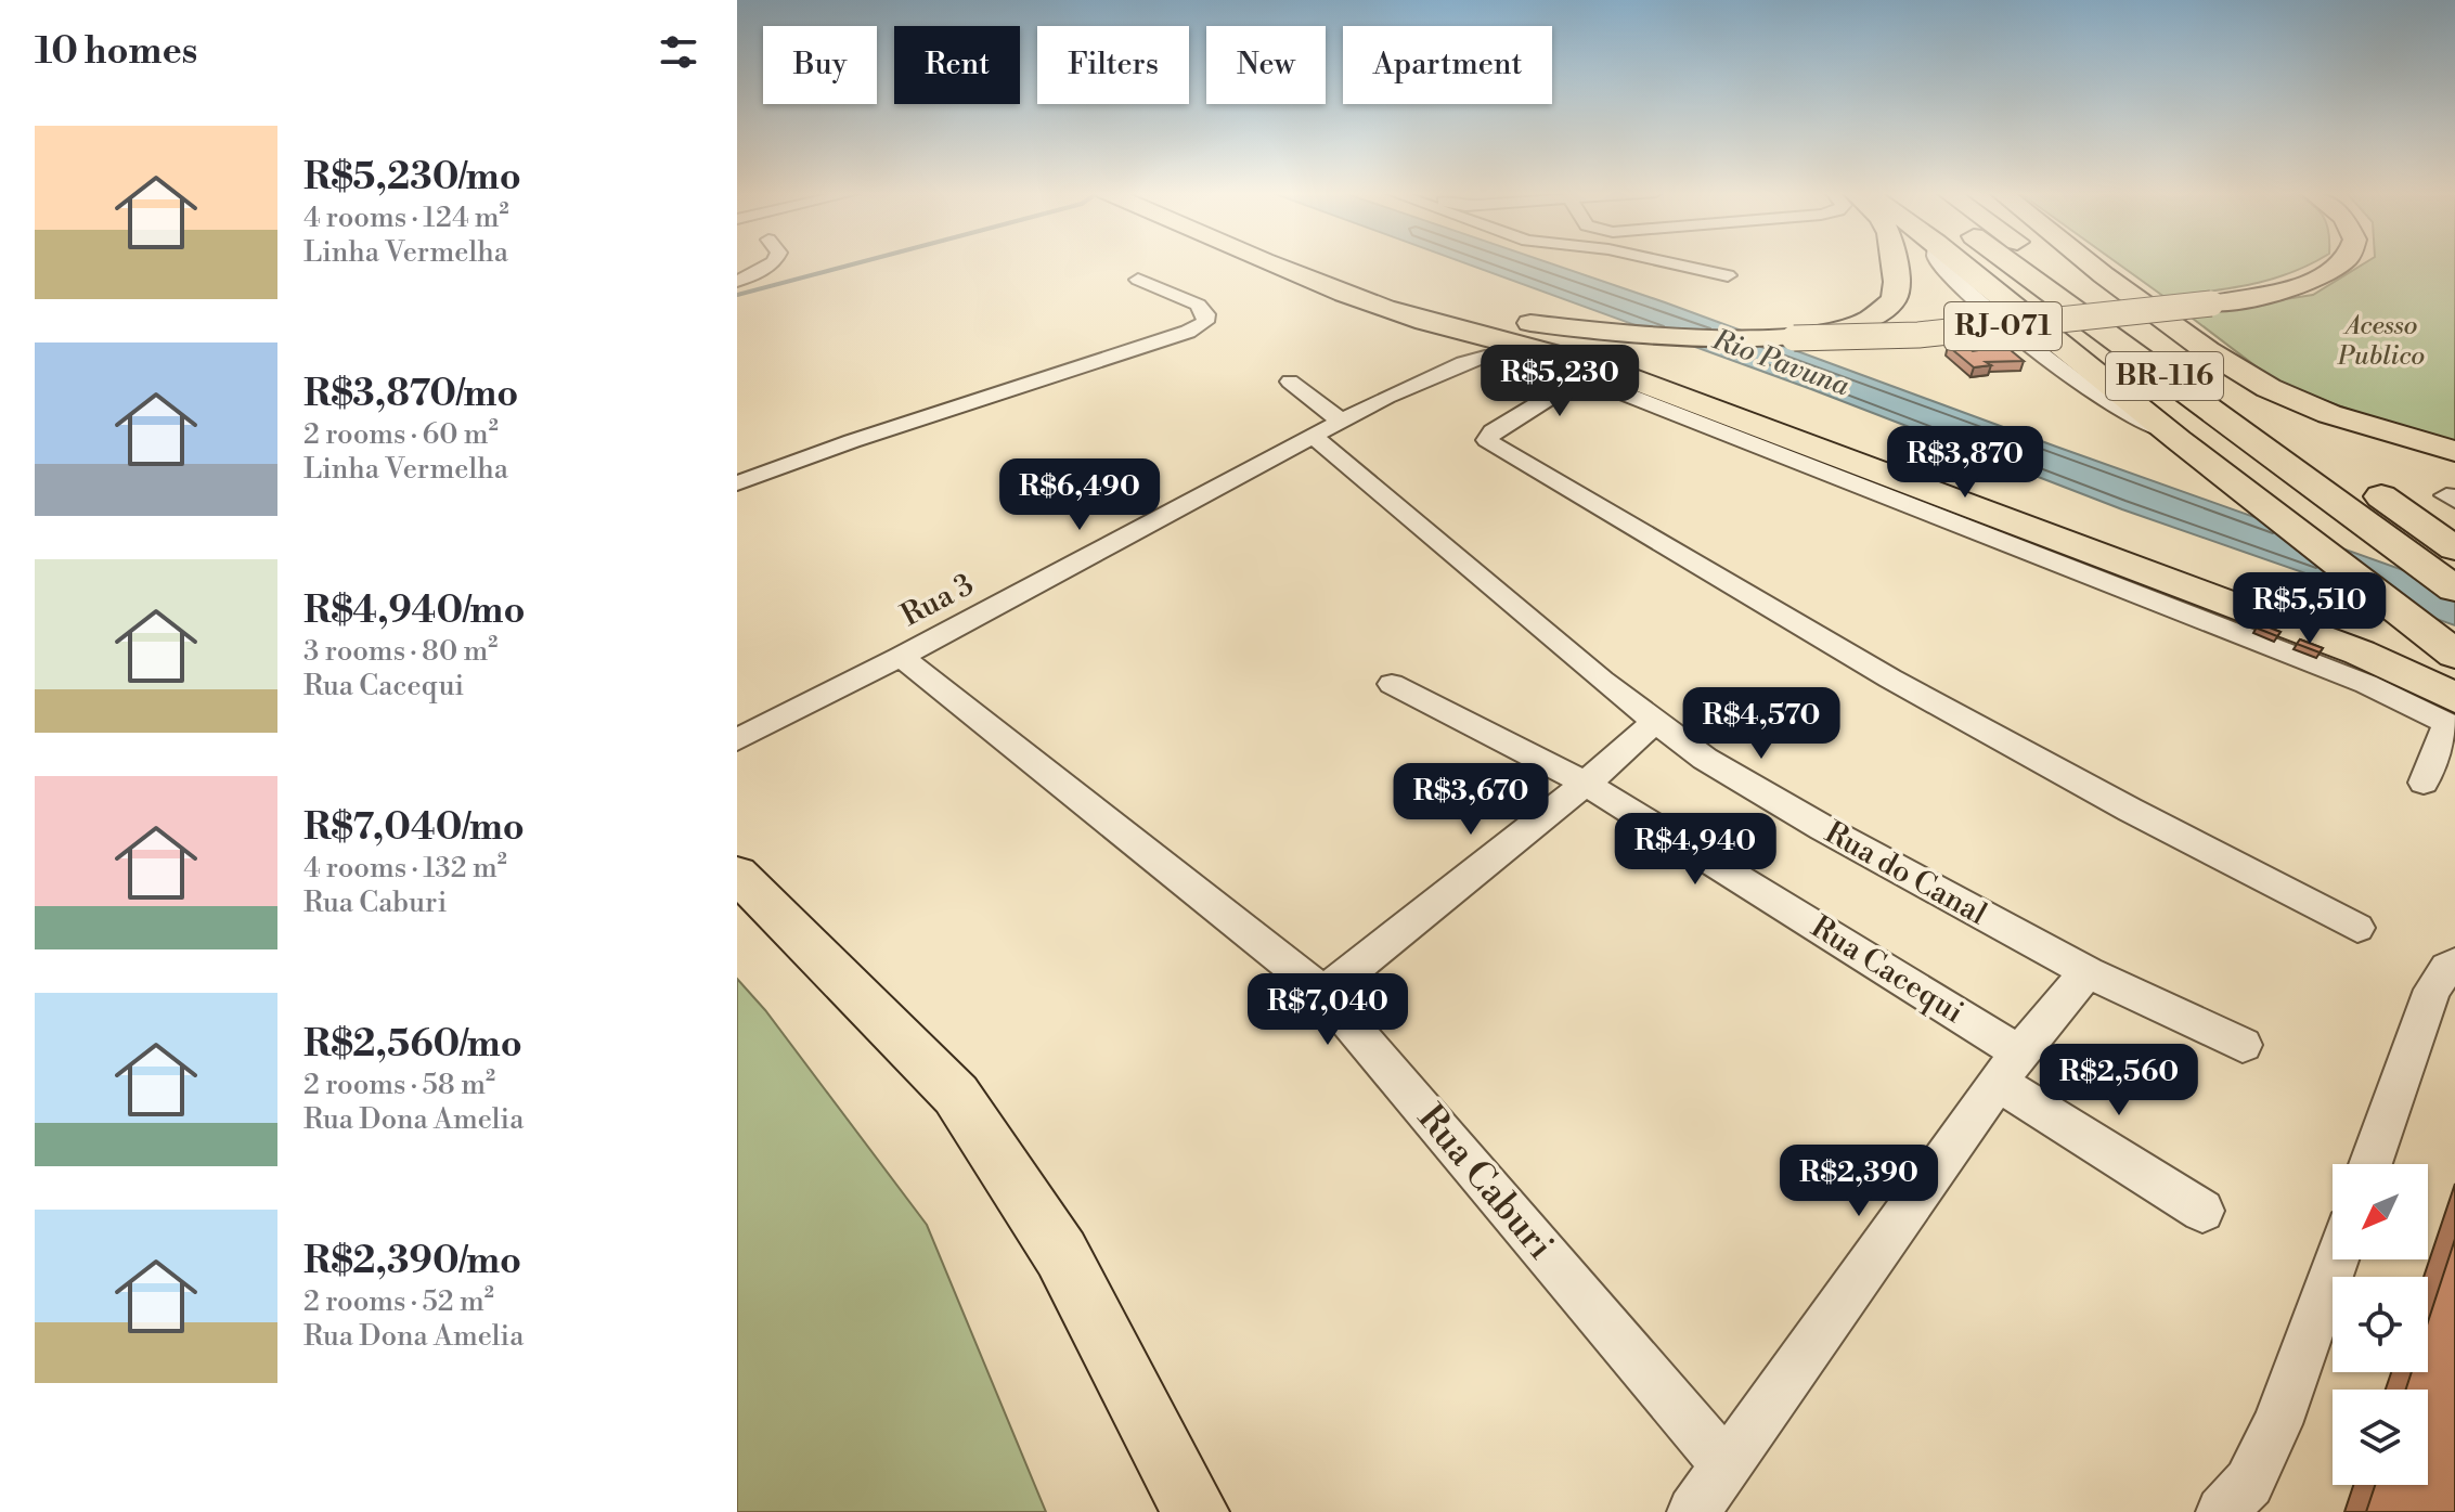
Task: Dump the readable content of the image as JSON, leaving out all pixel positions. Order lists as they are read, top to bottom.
{
  "streets": {
    "highway": ["RJ-071", "BR-116"],
    "street": [
      "Rua 3",
      "Rua do Canal",
      "Rua Cacequi",
      "Rua Caburi"
    ]
  },
  "crossings": [
    ["RJ-071", "BR-116"],
    ["Rua 3", "Rua do Canal"],
    ["Rua 3", "Rua Caburi"]
  ],
  "water": ["Rio Pavuna"],
  "parks": ["Acesso Publico"],
  "north": "bottom left",
  "page": {
    "heading": "10 homes",
    "chip": [
      "Buy",
      "Rent",
      "Filters",
      "New",
      "Apartment"
    ],
    "list": [
      {
        "name": "R$5,230/mo",
        "note": "4 rooms · 124 m² · Linha Vermelha"
      },
      {
        "name": "R$3,870/mo",
        "note": "2 rooms · 60 m² · Linha Vermelha"
      },
      {
        "name": "R$4,940/mo",
        "note": "3 rooms · 80 m² · Rua Cacequi"
      },
      {
        "name": "R$7,040/mo",
        "note": "4 rooms · 132 m² · Rua Caburi"
      },
      {
        "name": "R$2,560/mo",
        "note": "2 rooms · 58 m² · Rua Dona Amelia"
      },
      {
        "name": "R$2,390/mo",
        "note": "2 rooms · 52 m² · Rua Dona Amelia"
      }
    ],
    "price": [
      "R$5,230",
      "R$3,870",
      "R$6,490",
      "R$5,510",
      "R$4,570",
      "R$3,670",
      "R$4,940",
      "R$7,040",
      "R$2,560",
      "R$2,390"
    ]
  }
}
